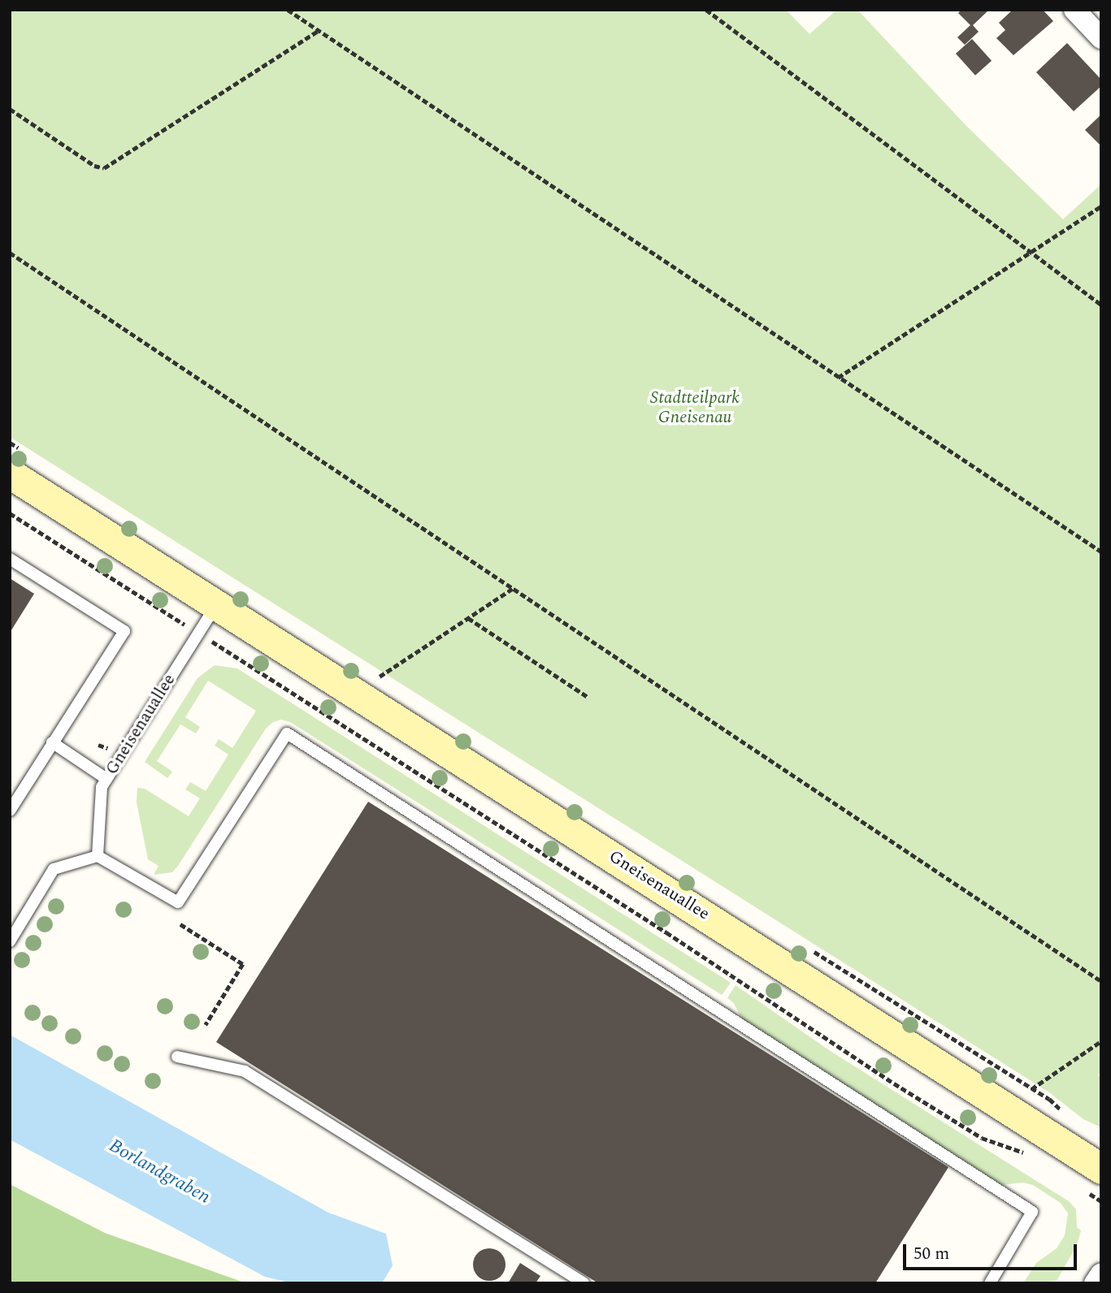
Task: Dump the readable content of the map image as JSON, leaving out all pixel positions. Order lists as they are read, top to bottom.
{
  "streets": {
    "main road": ["Gneisenauallee"]
  },
  "water": ["Borlandgraben"],
  "parks": ["Stadtteilpark Gneisenau"],
  "scale_bar": "50 m"
}
